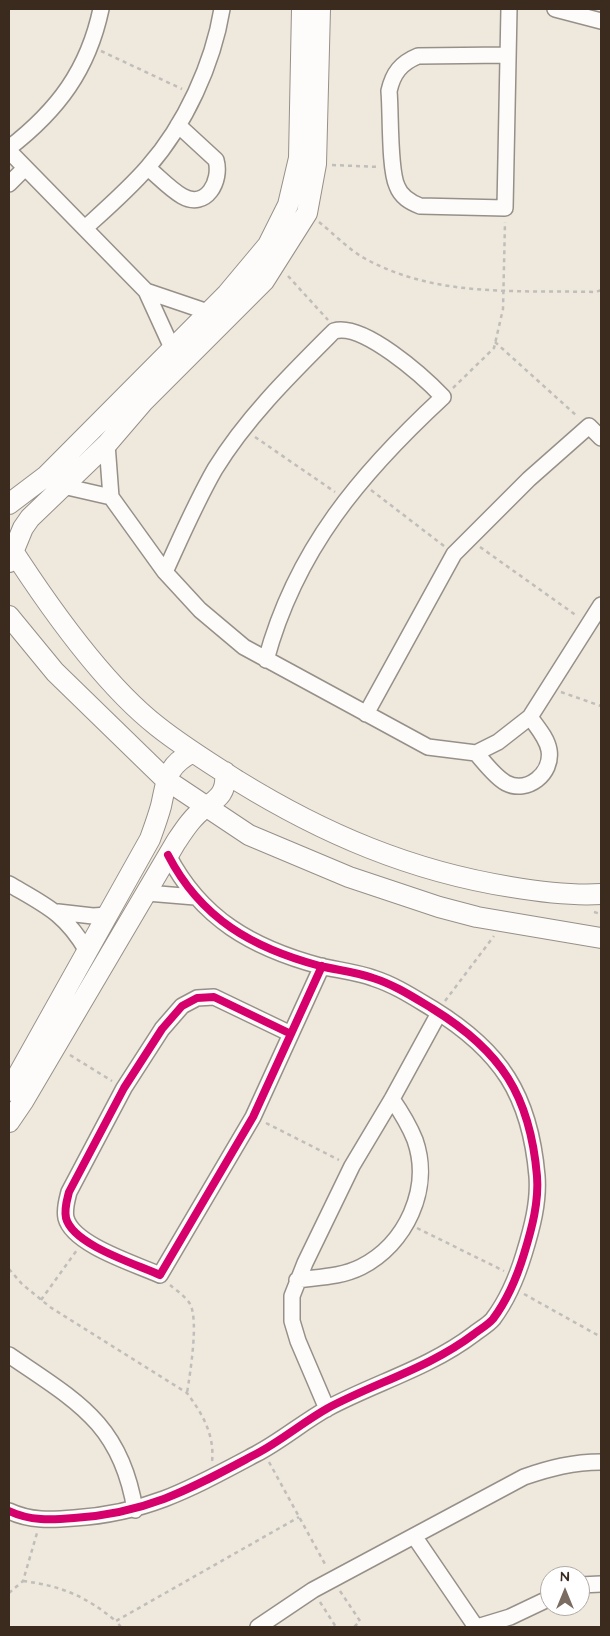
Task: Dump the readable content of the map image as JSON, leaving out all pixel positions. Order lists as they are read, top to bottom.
{
  "north": "top"
}
